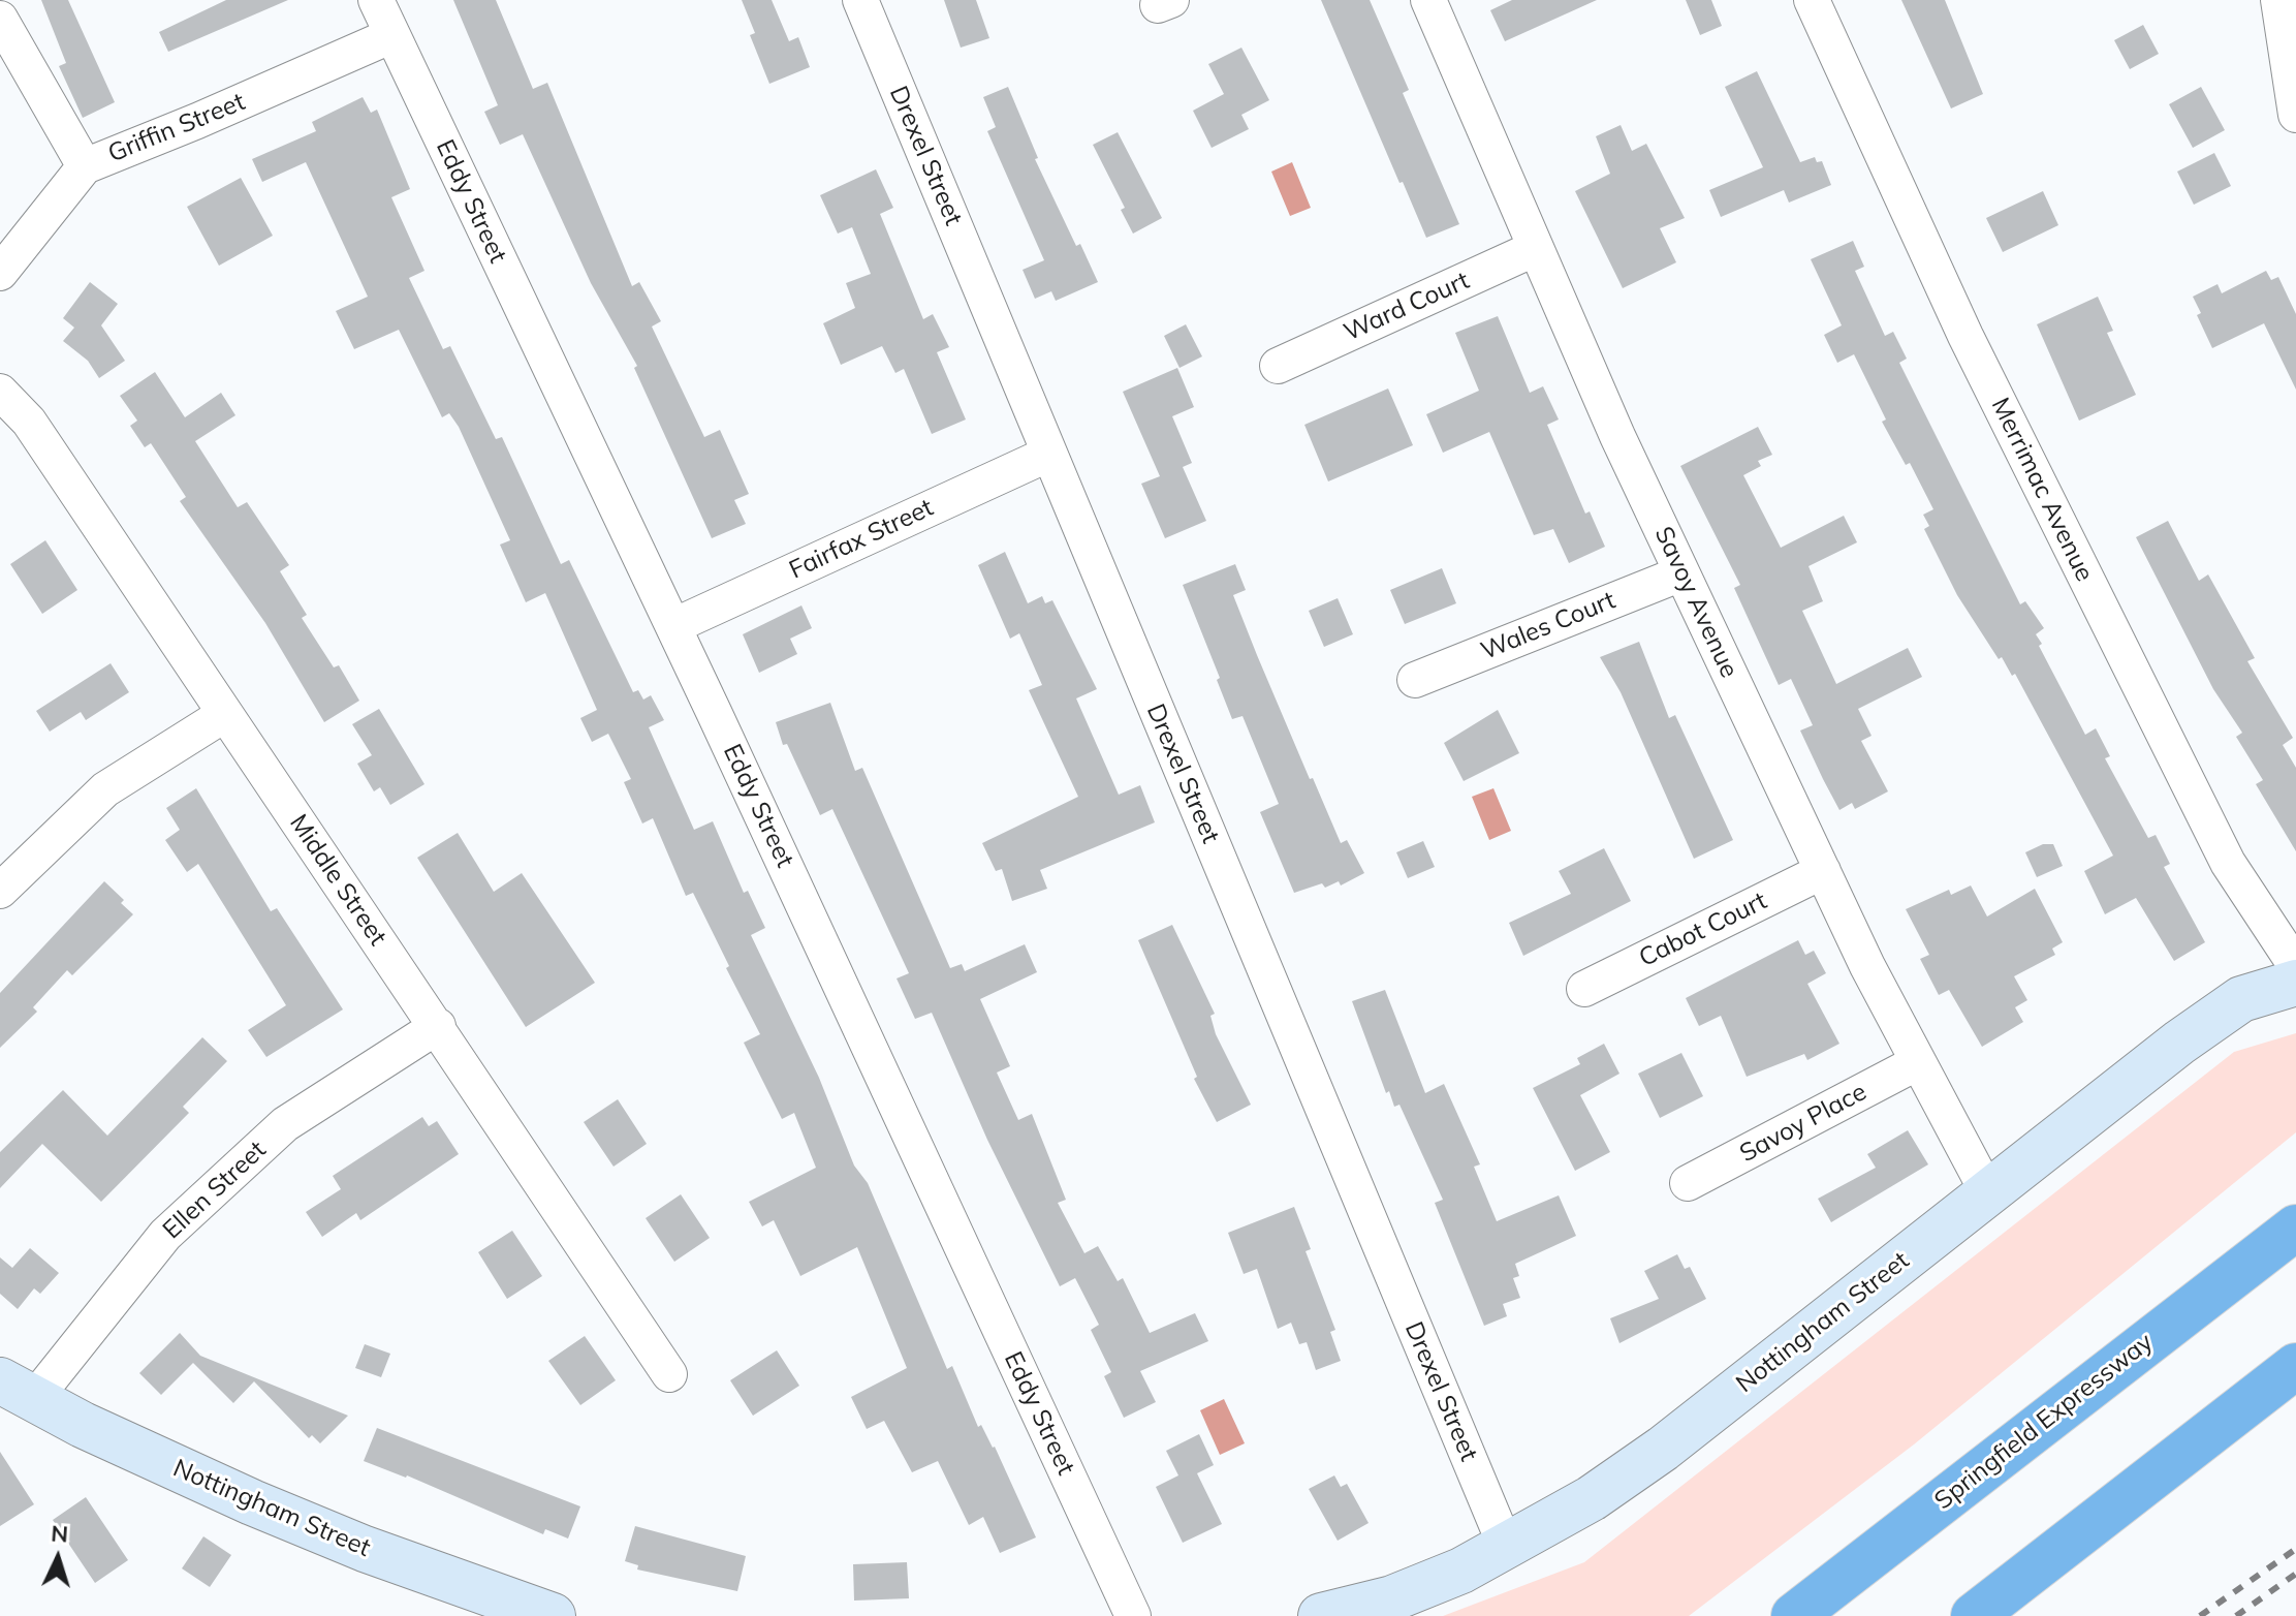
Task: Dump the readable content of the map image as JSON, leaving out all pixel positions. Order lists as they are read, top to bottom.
{
  "streets": {
    "highway": ["Springfield Expressway"],
    "street": [
      "Griffin Street",
      "Drexel Street",
      "Eddy Street",
      "Ward Court",
      "Merrimac Avenue",
      "Fairfax Street",
      "Savoy Avenue",
      "Wales Court",
      "Middle Street",
      "Cabot Court",
      "Savoy Place",
      "Ellen Street",
      "Nottingham Street"
    ]
  },
  "crossings": [
    ["Griffin Street", "Eddy Street"],
    ["Drexel Street", "Fairfax Street"],
    ["Drexel Street", "Nottingham Street"],
    ["Eddy Street", "Fairfax Street"],
    ["Ward Court", "Savoy Avenue"],
    ["Savoy Avenue", "Wales Court"],
    ["Savoy Avenue", "Cabot Court"],
    ["Savoy Avenue", "Savoy Place"],
    ["Savoy Avenue", "Nottingham Street"],
    ["Middle Street", "Ellen Street"],
    ["Ellen Street", "Nottingham Street"]
  ],
  "north": "top"
}
